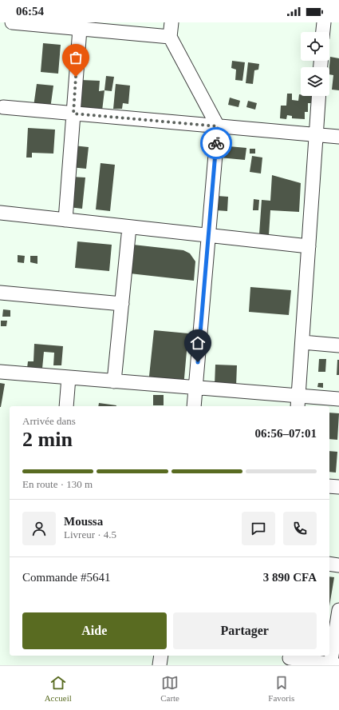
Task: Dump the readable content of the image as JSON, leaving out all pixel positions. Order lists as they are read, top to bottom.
{
  "page": {
    "status": "06:54",
    "heading": ["2 min", "Arrivée dans", "06:56–07:01"],
    "panel": [
      "Moussa",
      "Livreur · 4.5",
      "Commande #5641",
      "3 890 CFA"
    ],
    "bar": "En route · 130 m",
    "buttons": ["Aide", "Partager"],
    "tabs": ["Accueil", "Carte", "Favoris"]
  }
}
